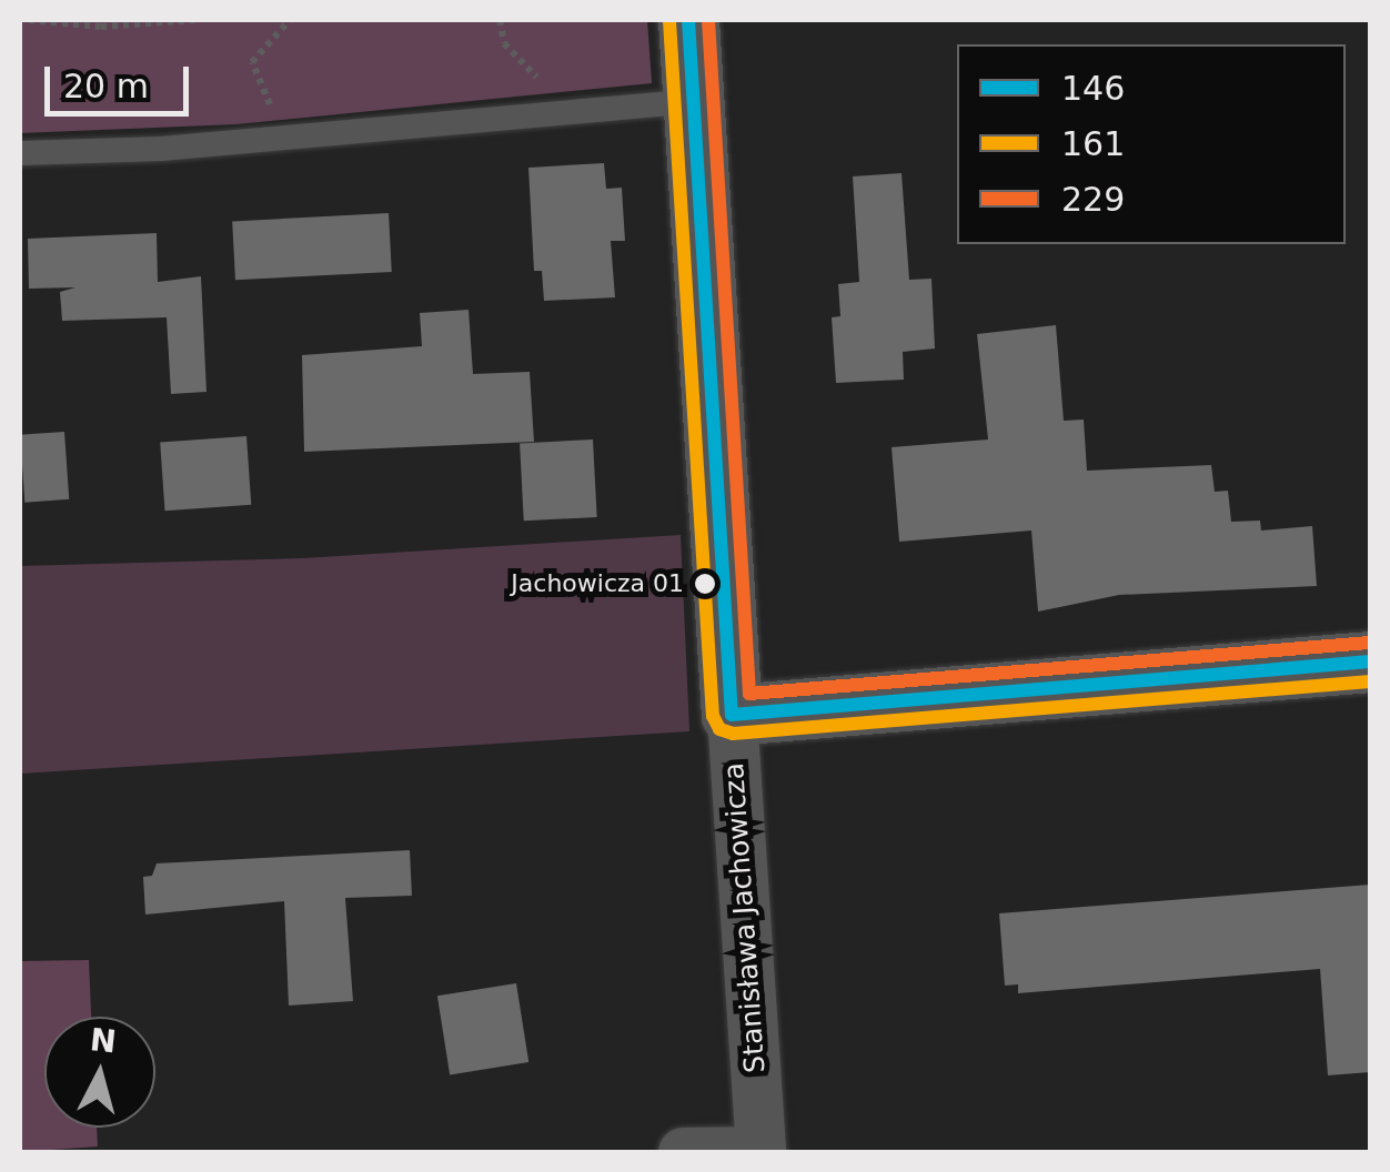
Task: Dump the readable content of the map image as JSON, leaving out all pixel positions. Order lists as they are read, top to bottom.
{
  "streets": {
    "street": ["Stanisława Jachowicza"]
  },
  "places": ["Jachowicza 01"],
  "lines": ["transit line 146", "transit line 229", "transit line 161"],
  "legend": ["146", "161", "229"],
  "scale_bar": "20 m",
  "north": "top"
}
